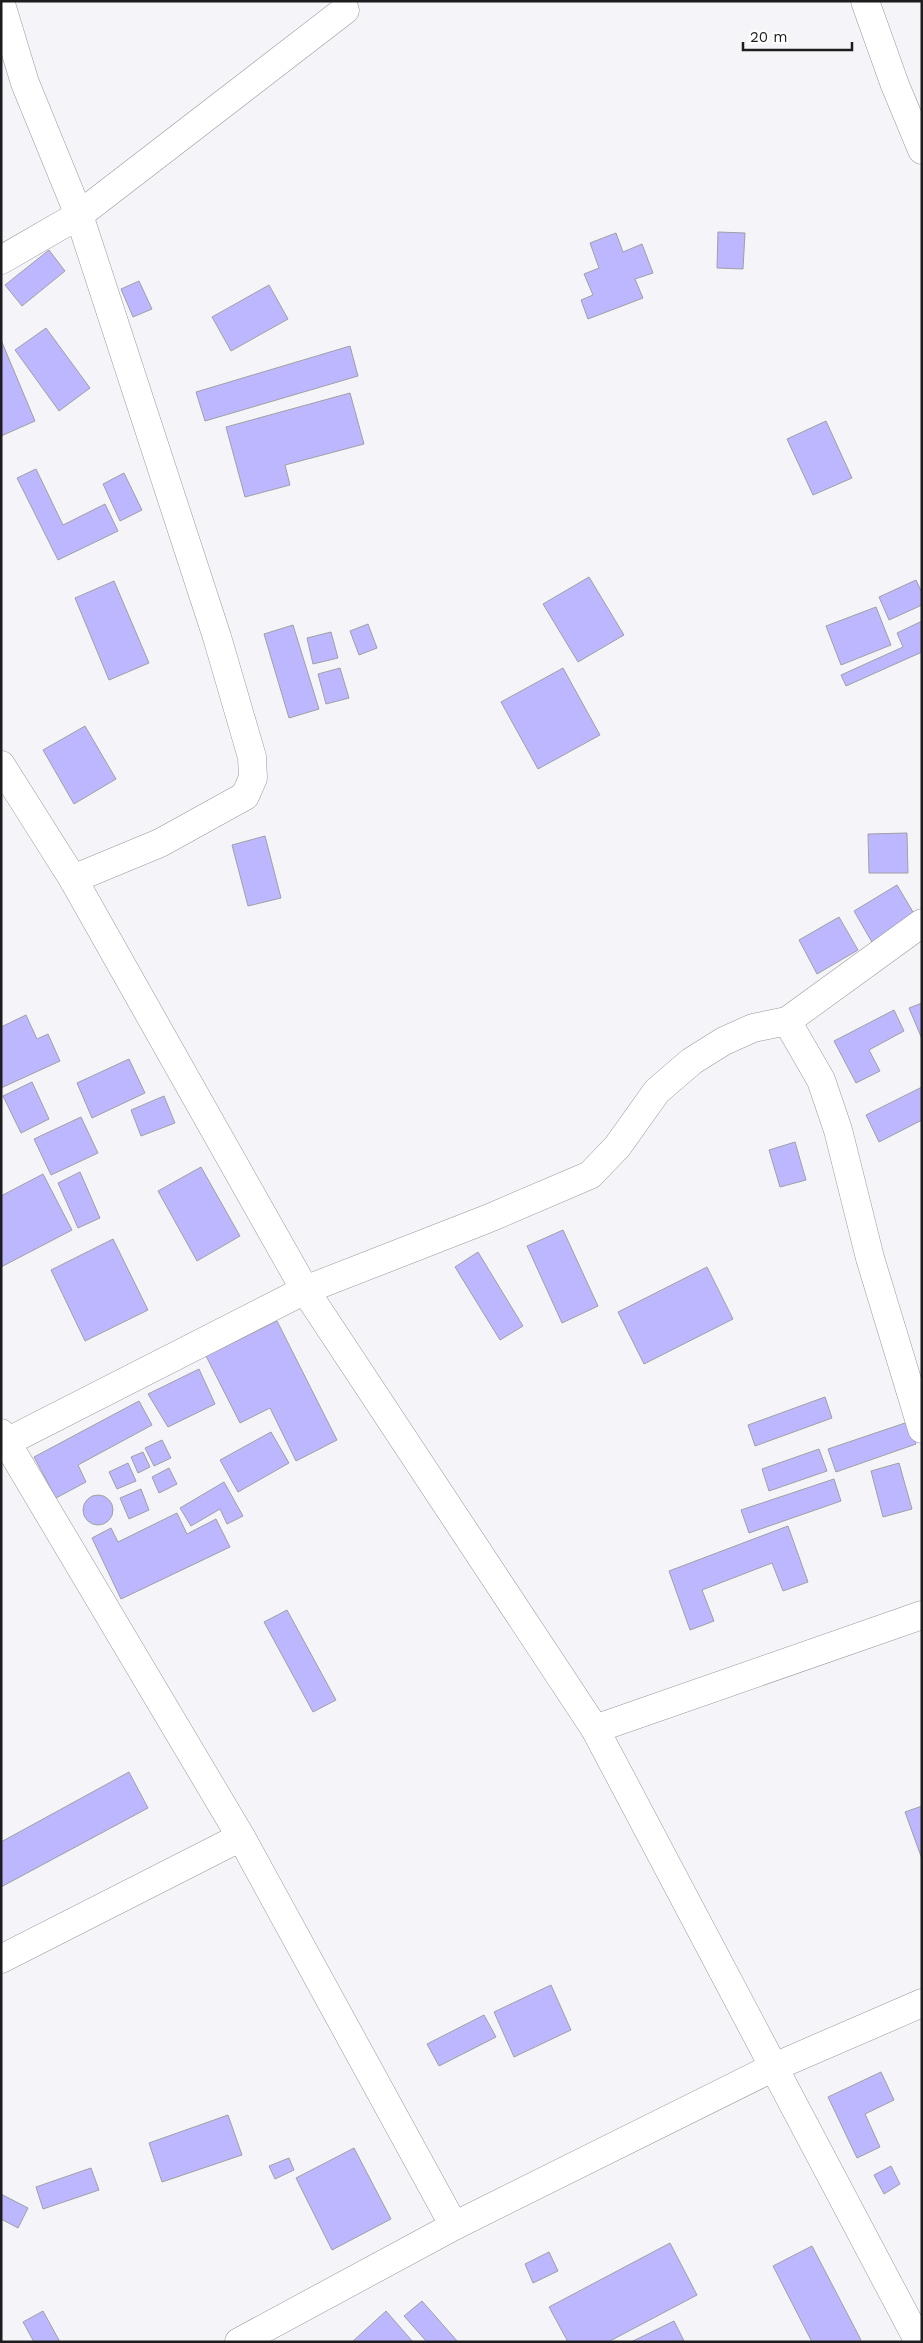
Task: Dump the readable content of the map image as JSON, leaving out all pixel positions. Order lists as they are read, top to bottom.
{
  "scale_bar": "20 m"
}
